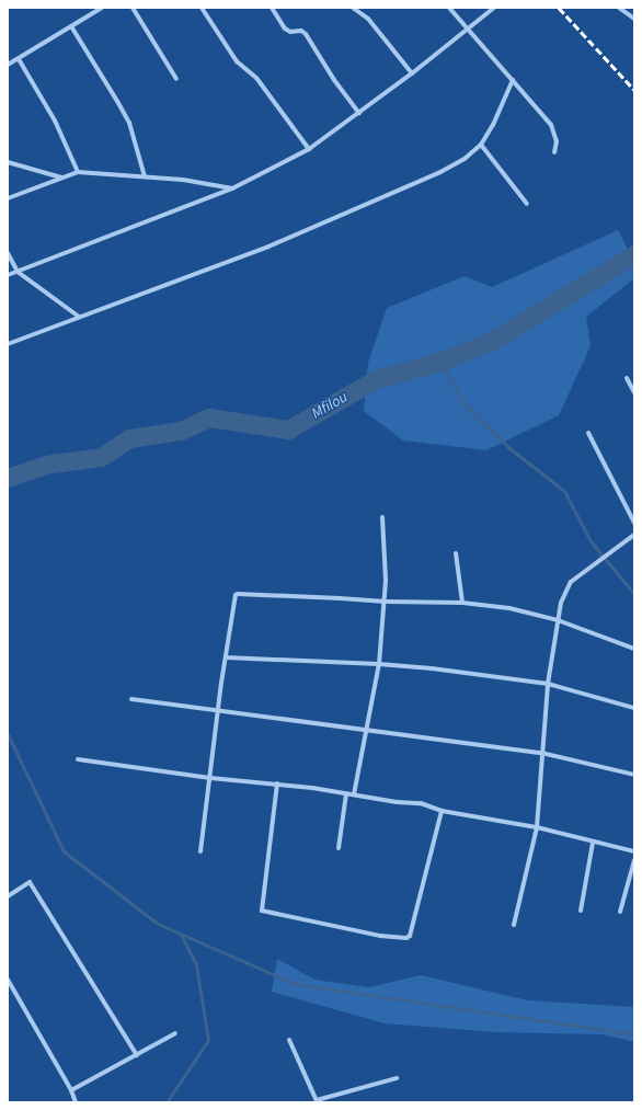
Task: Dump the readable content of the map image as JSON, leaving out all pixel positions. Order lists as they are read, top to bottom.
{
  "water": ["Mfilou"]
}
